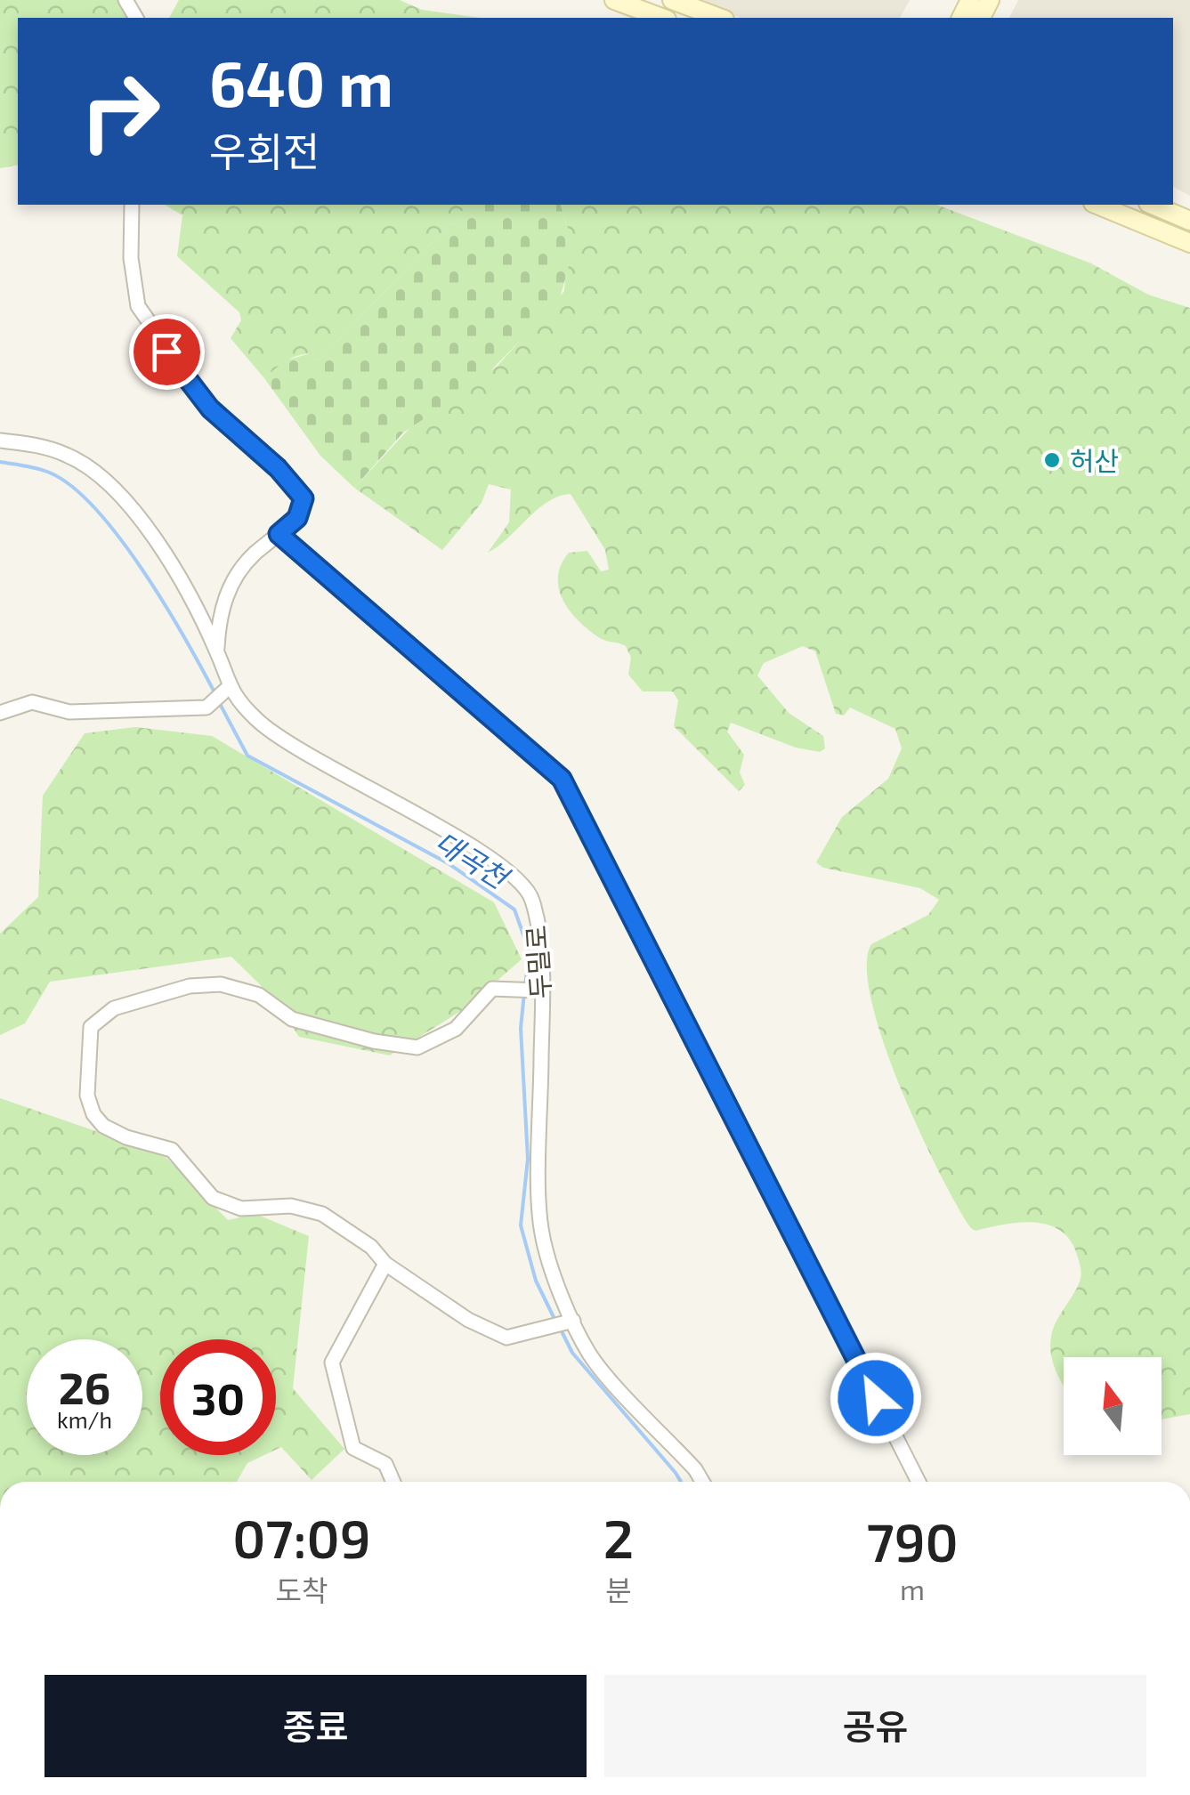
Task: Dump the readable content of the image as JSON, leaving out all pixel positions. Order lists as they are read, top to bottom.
{
  "streets": {
    "street": ["두밀로"]
  },
  "water": ["대곡천"],
  "places": ["허산"],
  "north": "top",
  "page": {
    "turn": ["640 m", "우회전"],
    "speed": "26 km/h",
    "limit": "30",
    "eta": [
      "07:09",
      "도착",
      "2",
      "분",
      "790",
      "m"
    ],
    "buttons": ["종료", "공유"]
  }
}
